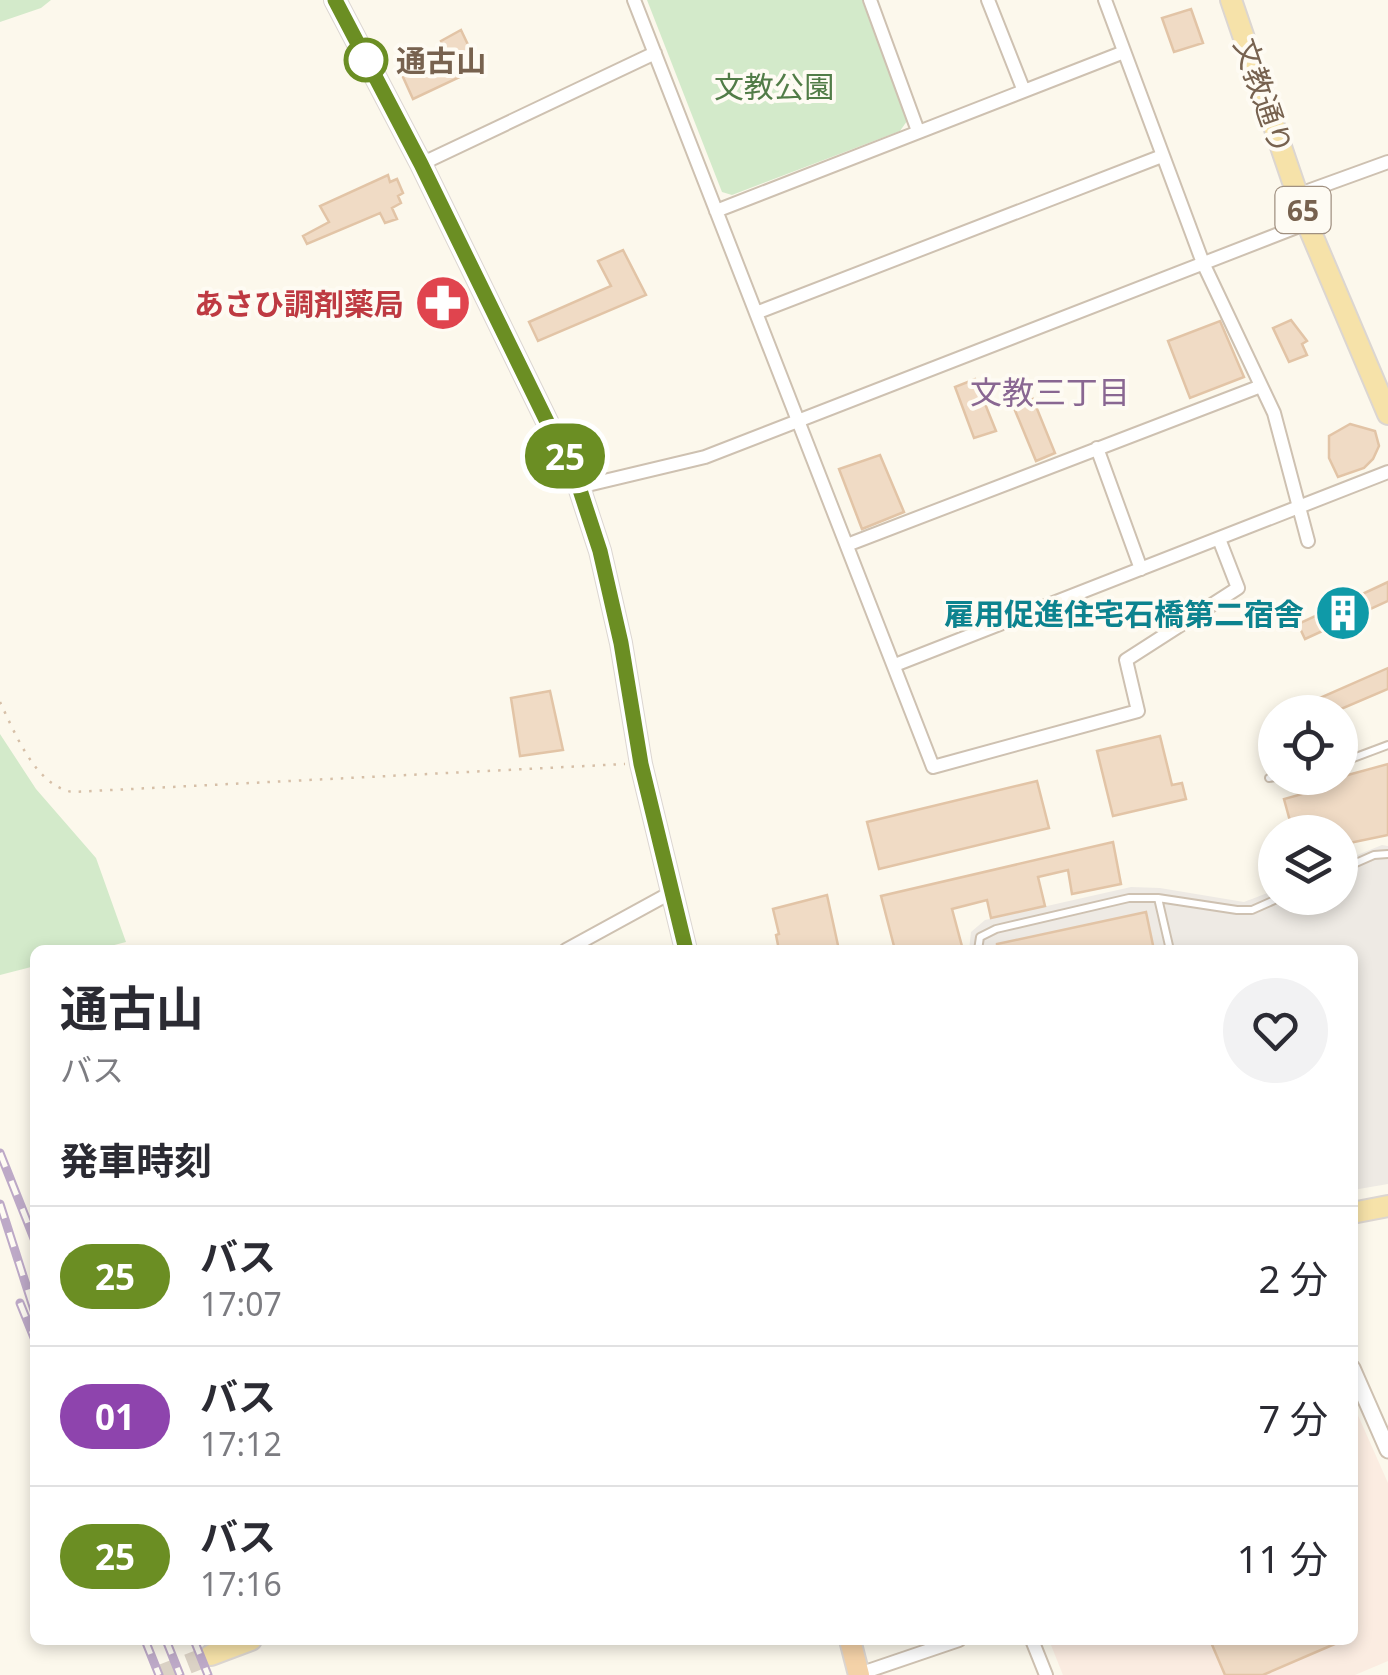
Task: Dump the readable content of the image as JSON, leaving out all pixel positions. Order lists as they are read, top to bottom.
{
  "streets": {
    "main road": ["文教通り", "65"]
  },
  "districts": ["文教三丁目"],
  "parks": ["文教公園"],
  "places": {
    "other": ["通古山"],
    "pharmacy": ["あさひ調剤薬局"],
    "building": ["雇用促進住宅石橋第二宿舎"]
  },
  "lines": ["bus line 25"],
  "page": {
    "on_map": "25",
    "heading": [
      ["通古山", "バス"],
      "発車時刻"
    ],
    "list": [
      {
        "mark": "25",
        "name": "バス",
        "note": "17:07",
        "value": "2 分"
      },
      {
        "mark": "01",
        "name": "バス",
        "note": "17:12",
        "value": "7 分"
      },
      {
        "mark": "25",
        "name": "バス",
        "note": "17:16",
        "value": "11 分"
      }
    ]
  }
}
